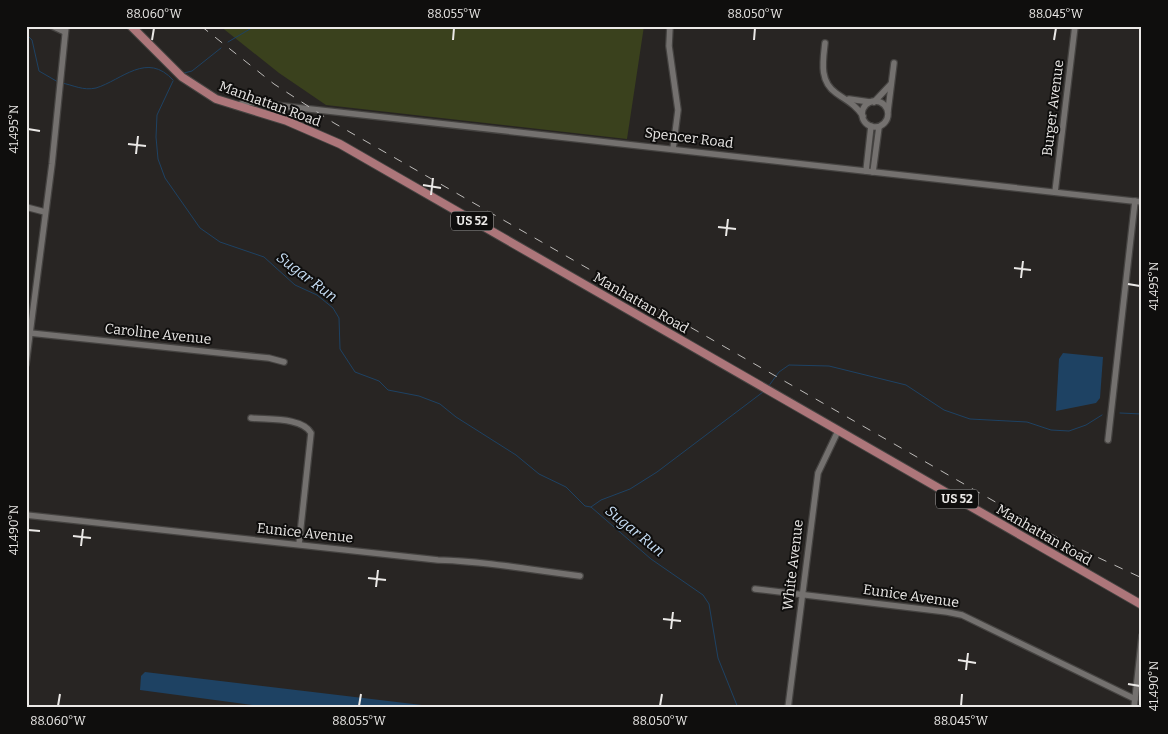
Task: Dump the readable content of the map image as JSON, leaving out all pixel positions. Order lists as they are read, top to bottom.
{
  "streets": {
    "main road": ["Manhattan Road", "US 52"],
    "street": [
      "Burger Avenue",
      "Spencer Road",
      "Caroline Avenue",
      "Eunice Avenue",
      "White Avenue"
    ]
  },
  "crossings": [
    ["Manhattan Road", "Spencer Road"],
    ["Manhattan Road", "White Avenue"],
    ["Burger Avenue", "Spencer Road"],
    ["Eunice Avenue", "White Avenue"]
  ],
  "water": ["Sugar Run"],
  "coordinates": [
    "88.060°W",
    "88.055°W",
    "88.050°W",
    "88.045°W",
    "41.495°N",
    "41.490°N"
  ]
}
